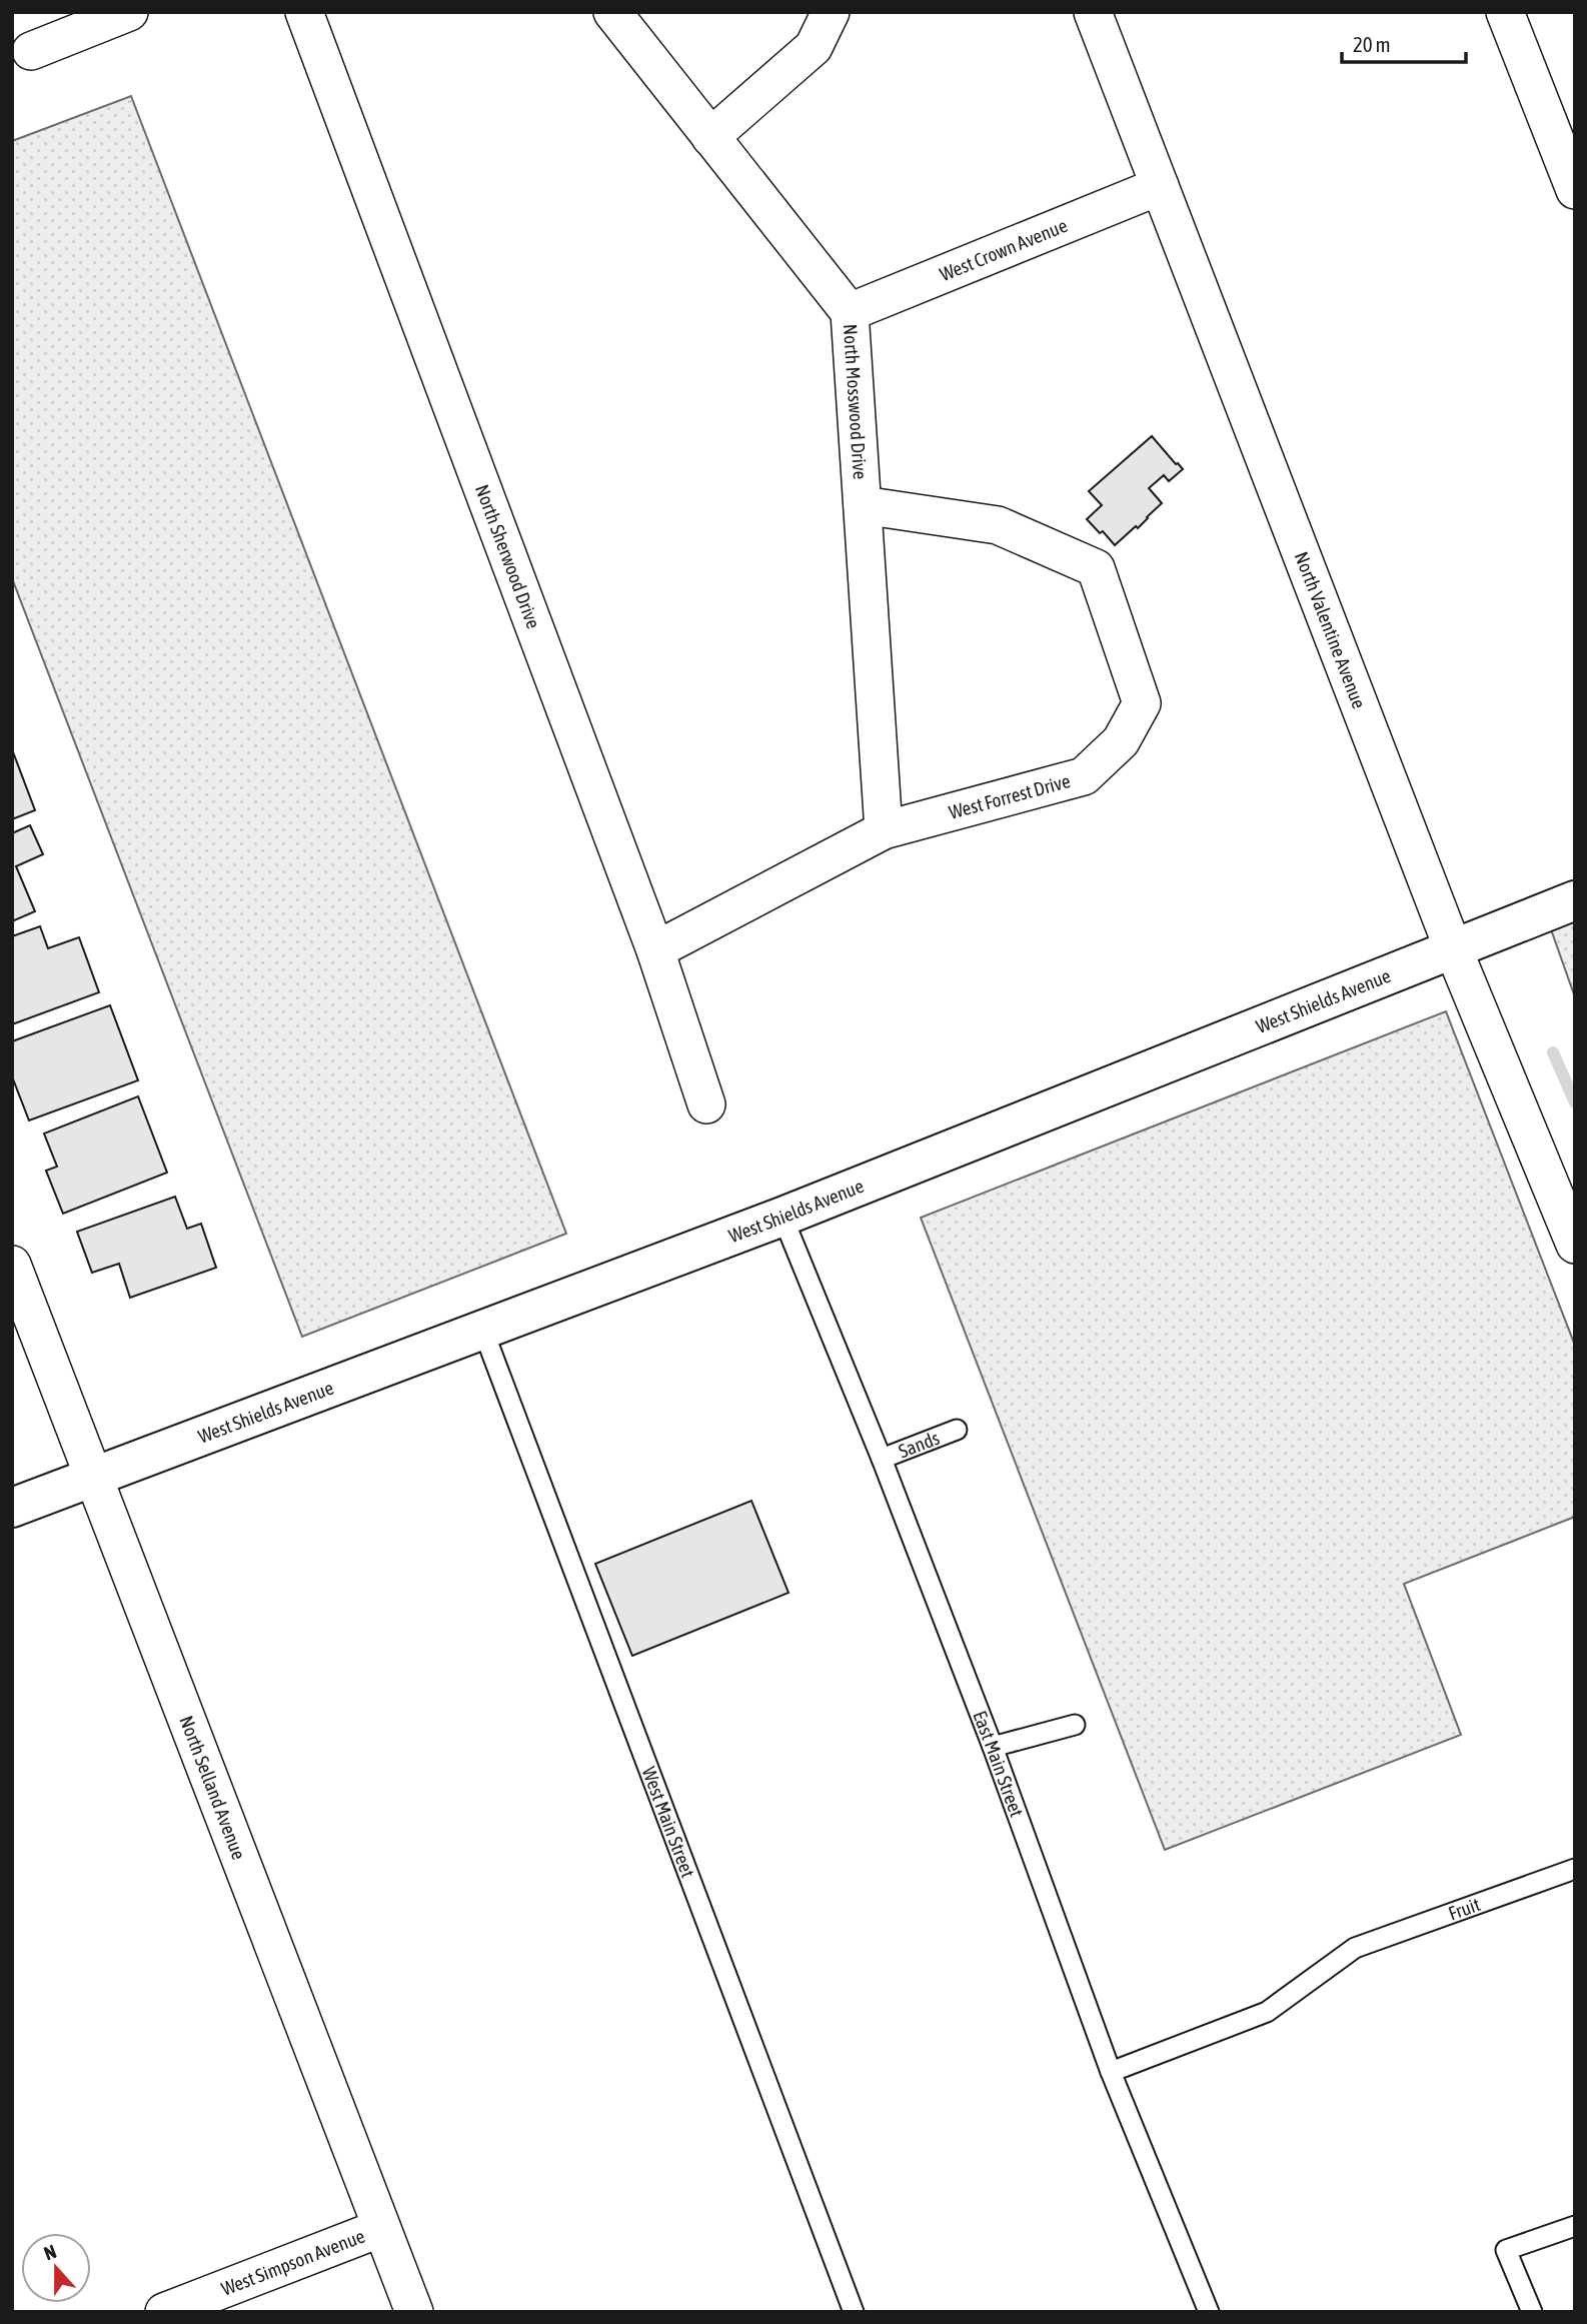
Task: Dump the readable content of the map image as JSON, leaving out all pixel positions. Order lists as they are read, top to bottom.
{
  "streets": {
    "street": [
      "West Crown Avenue",
      "North Mosswood Drive",
      "North Sherwood Drive",
      "North Valentine Avenue",
      "West Forrest Drive",
      "West Shields Avenue",
      "North Selland Avenue",
      "West Simpson Avenue"
    ],
    "lane": [
      "Sands",
      "East Main Street",
      "West Main Street",
      "Fruit"
    ]
  },
  "crossings": [
    ["West Crown Avenue", "North Mosswood Drive"],
    ["West Crown Avenue", "North Valentine Avenue"],
    ["North Mosswood Drive", "West Forrest Drive"],
    ["North Sherwood Drive", "West Forrest Drive"],
    ["North Valentine Avenue", "West Shields Avenue"],
    ["West Shields Avenue", "East Main Street"],
    ["West Shields Avenue", "North Selland Avenue"],
    ["West Shields Avenue", "West Main Street"],
    ["Sands", "East Main Street"],
    ["East Main Street", "Fruit"],
    ["North Selland Avenue", "West Simpson Avenue"]
  ],
  "scale_bar": "20 m",
  "north": "top"
}
